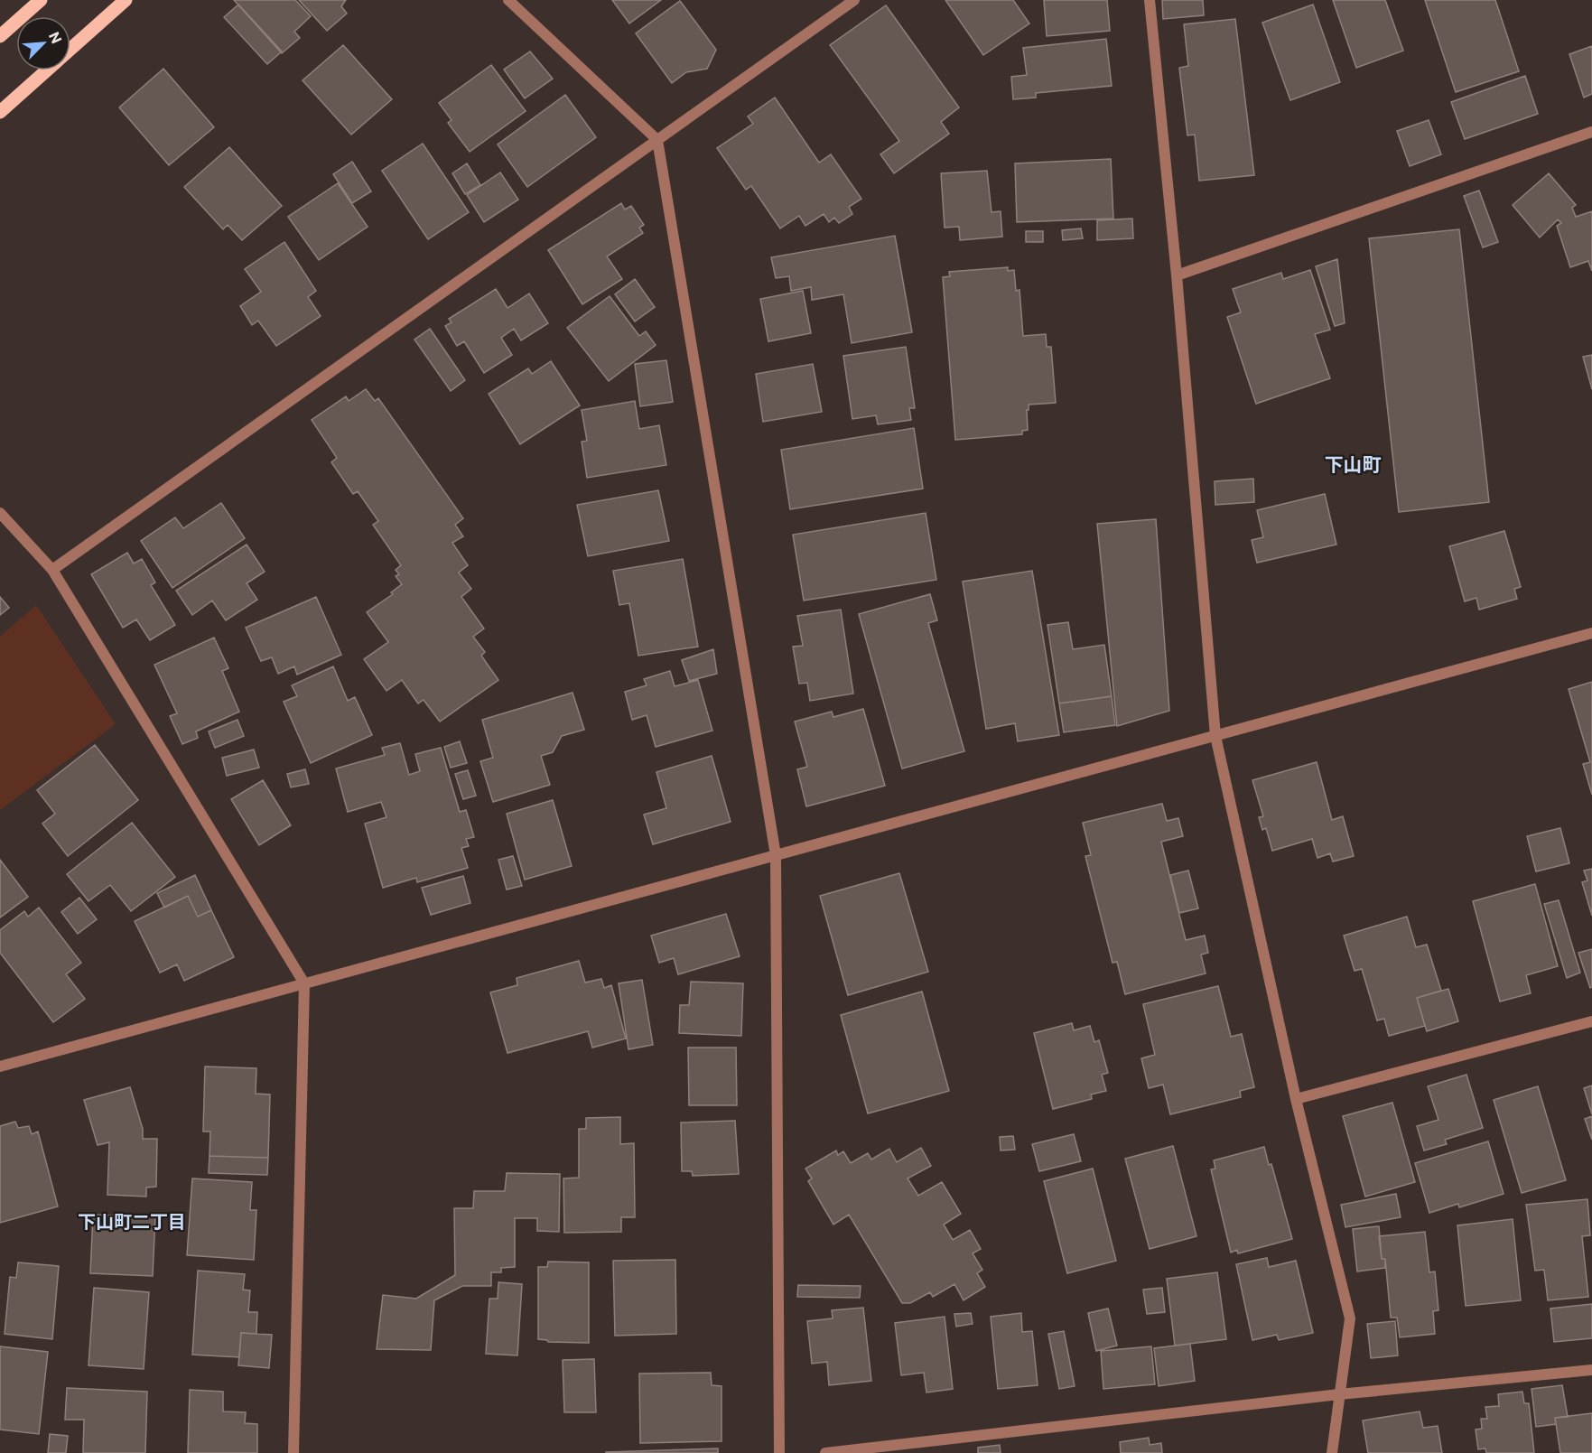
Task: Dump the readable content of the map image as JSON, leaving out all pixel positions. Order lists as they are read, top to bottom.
{
  "districts": ["下山町", "下山町二丁目"],
  "north": "top right"
}
